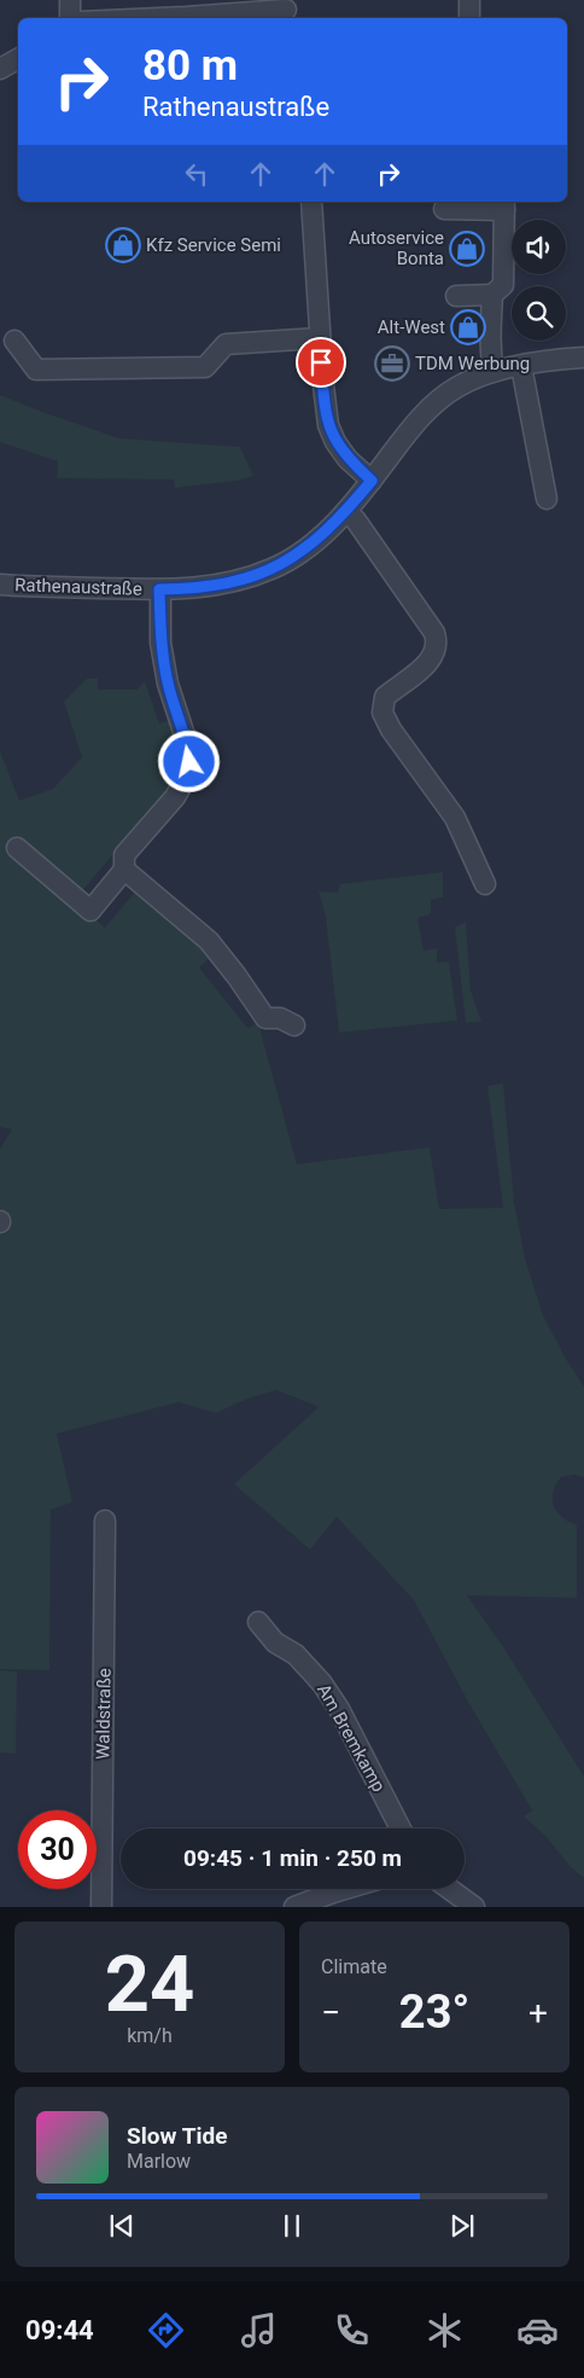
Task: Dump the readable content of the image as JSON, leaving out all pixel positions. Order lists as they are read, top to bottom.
{
  "streets": {
    "street": ["Rathenaustraße", "Waldstraße", "Am Bremkamp"]
  },
  "places": {
    "shop": ["Kfz Service Semi", "Autoservice Bonta", "Alt-West"],
    "office": ["TDM Werbung"]
  },
  "page": {
    "turn": ["80 m", "Rathenaustraße"],
    "limit": "30",
    "trip": "09:45 · 1 min · 250 m",
    "tile": [
      ["24", "km/h"],
      "Climate"
    ],
    "heat": ["−", "23°", "+"],
    "song": ["Slow Tide", "Marlow"],
    "tabs": "09:44"
  }
}
